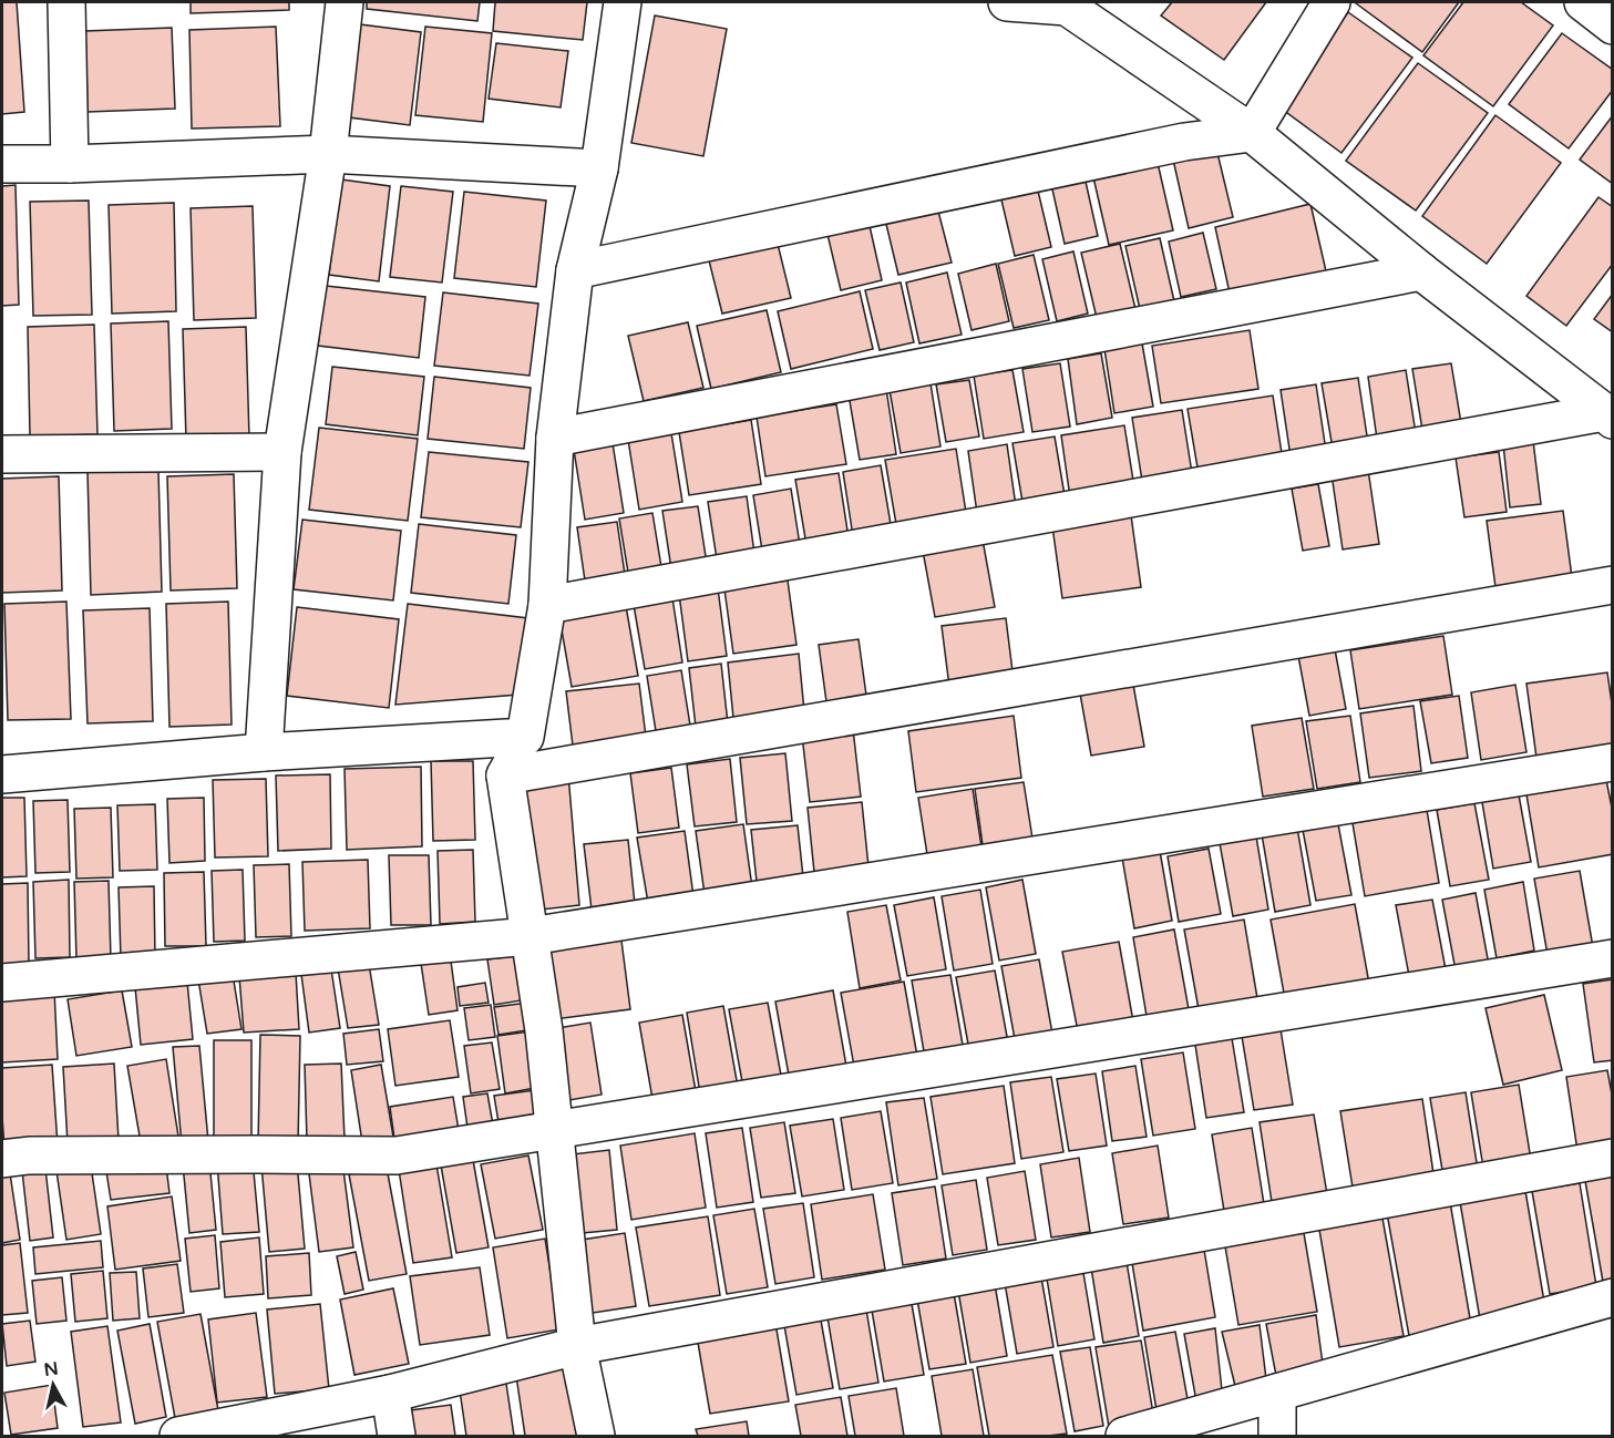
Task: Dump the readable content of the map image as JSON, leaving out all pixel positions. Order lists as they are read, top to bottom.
{
  "north": "top"
}
